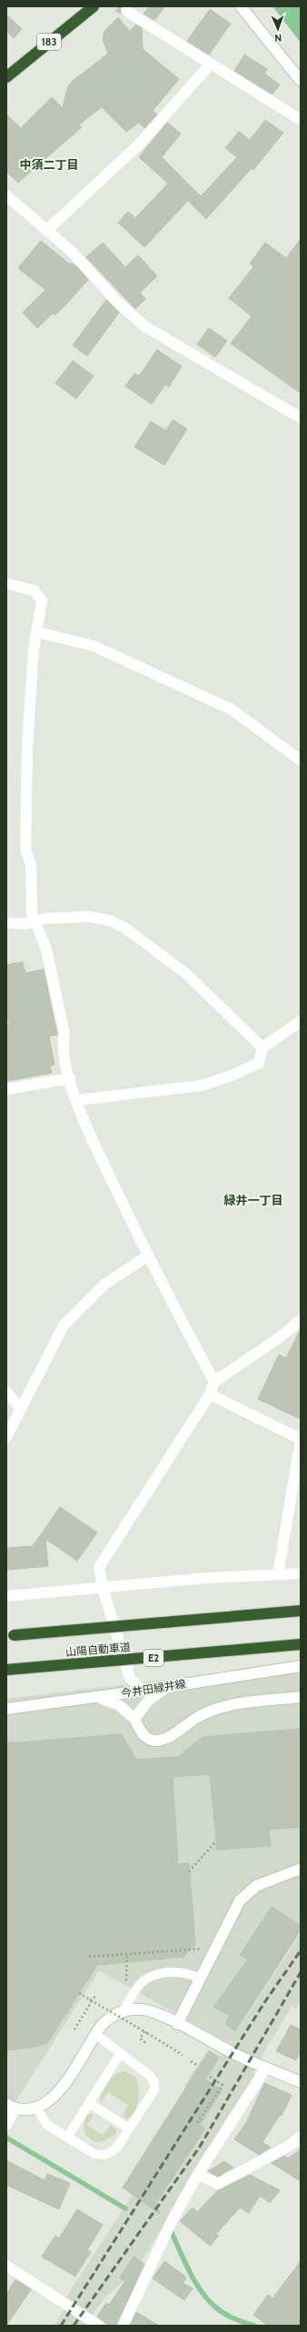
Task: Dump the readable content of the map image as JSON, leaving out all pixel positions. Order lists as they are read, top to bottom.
{
  "streets": {
    "highway": ["183", "山陽自動車道", "E2"],
    "street": ["今井田緑井線"]
  },
  "districts": ["中須二丁目", "緑井一丁目"],
  "north": "bottom"
}
